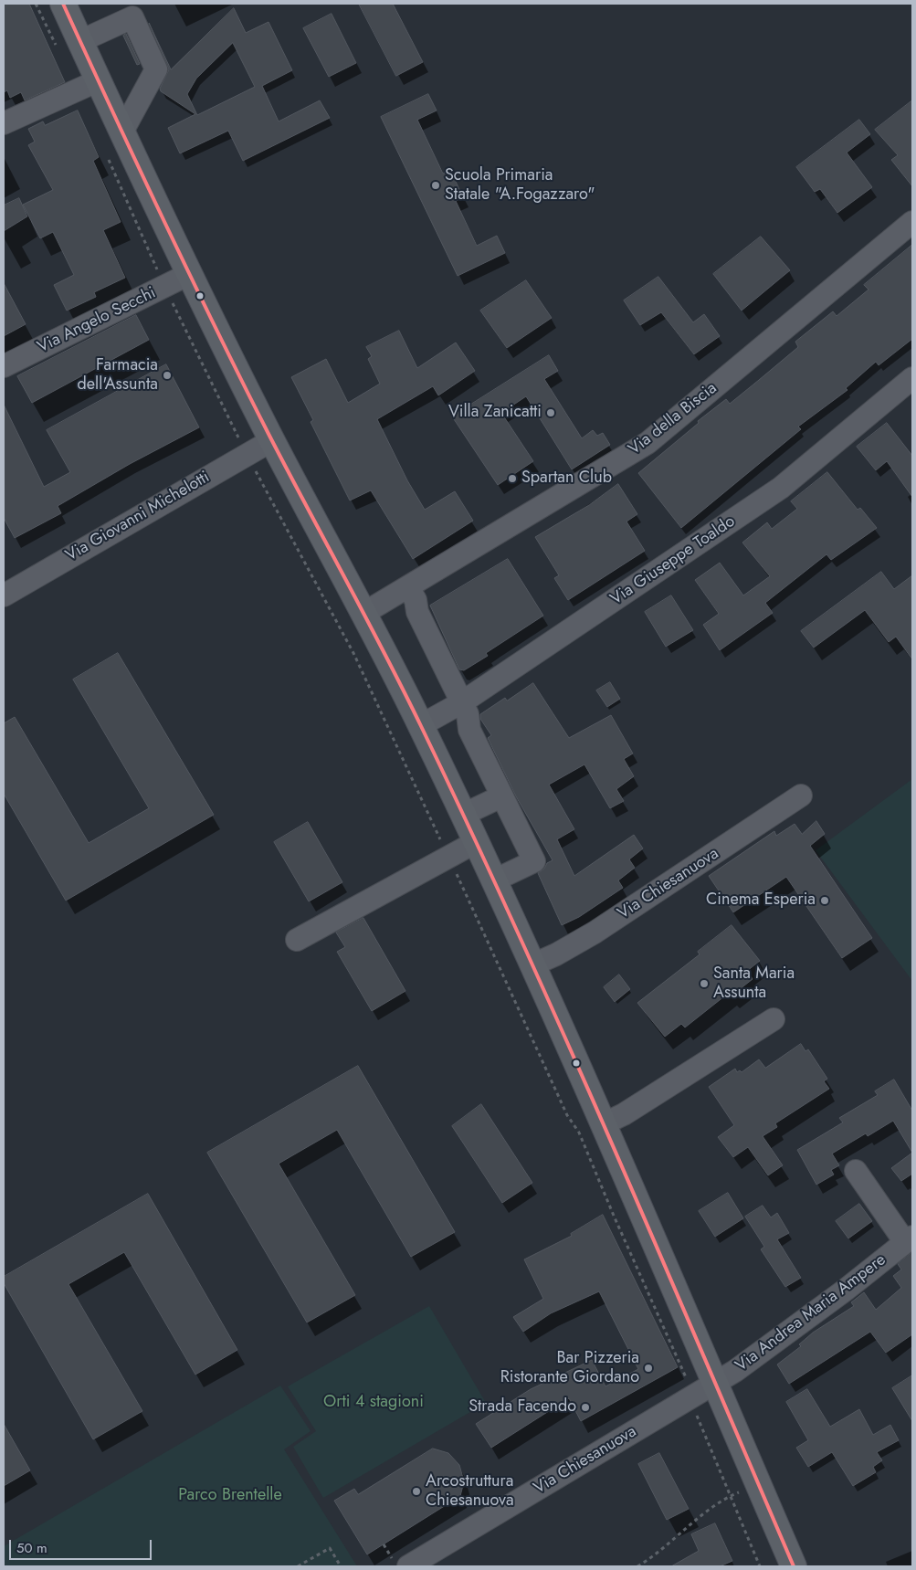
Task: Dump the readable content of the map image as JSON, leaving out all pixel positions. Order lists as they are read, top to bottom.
{
  "streets": {
    "street": [
      "Via Angelo Secchi",
      "Via della Biscia",
      "Via Giovanni Michelotti",
      "Via Giuseppe Toaldo",
      "Via Chiesanuova",
      "Via Andrea Maria Ampere"
    ]
  },
  "crossings": [
    ["Via Chiesanuova", "Via Andrea Maria Ampere"]
  ],
  "parks": ["Orti 4 stagioni", "Parco Brentelle"],
  "places": [
    "Scuola Primaria Statale \"A.Fogazzaro\"",
    "Farmacia dell'Assunta",
    "Villa Zanicatti",
    "Spartan Club",
    "Cinema Esperia",
    "Santa Maria Assunta",
    "Bar Pizzeria Ristorante Giordano",
    "Strada Facendo",
    "Arcostruttura Chiesanuova"
  ],
  "scale_bar": "50 m"
}
